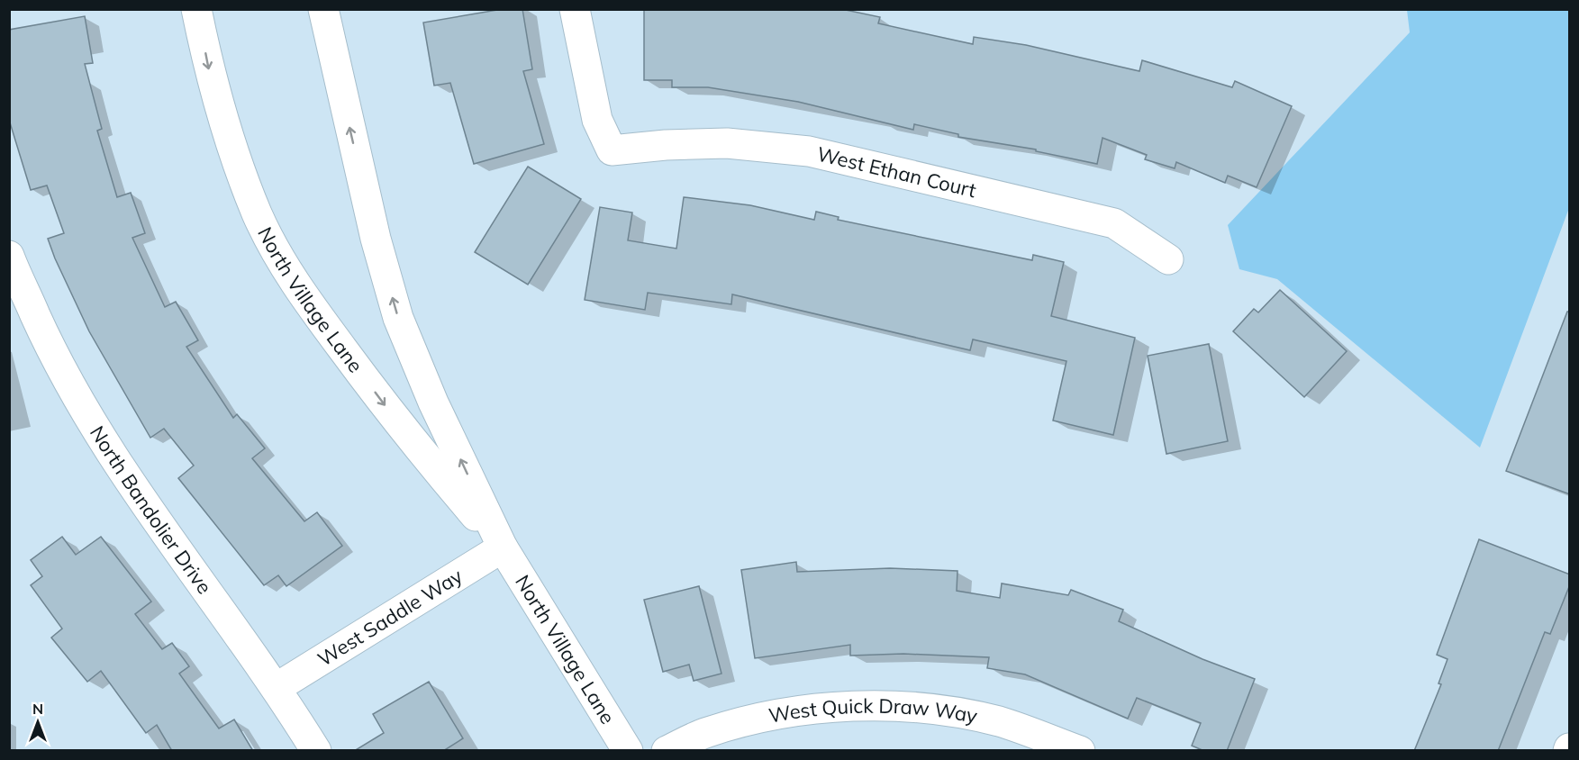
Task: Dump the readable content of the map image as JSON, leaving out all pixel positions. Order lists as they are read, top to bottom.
{
  "streets": {
    "street": [
      "West Ethan Court",
      "North Village Lane",
      "North Bandolier Drive",
      "West Saddle Way",
      "West Quick Draw Way"
    ]
  },
  "crossings": [
    ["North Village Lane", "West Saddle Way"],
    ["North Bandolier Drive", "West Saddle Way"]
  ],
  "north": "top"
}
